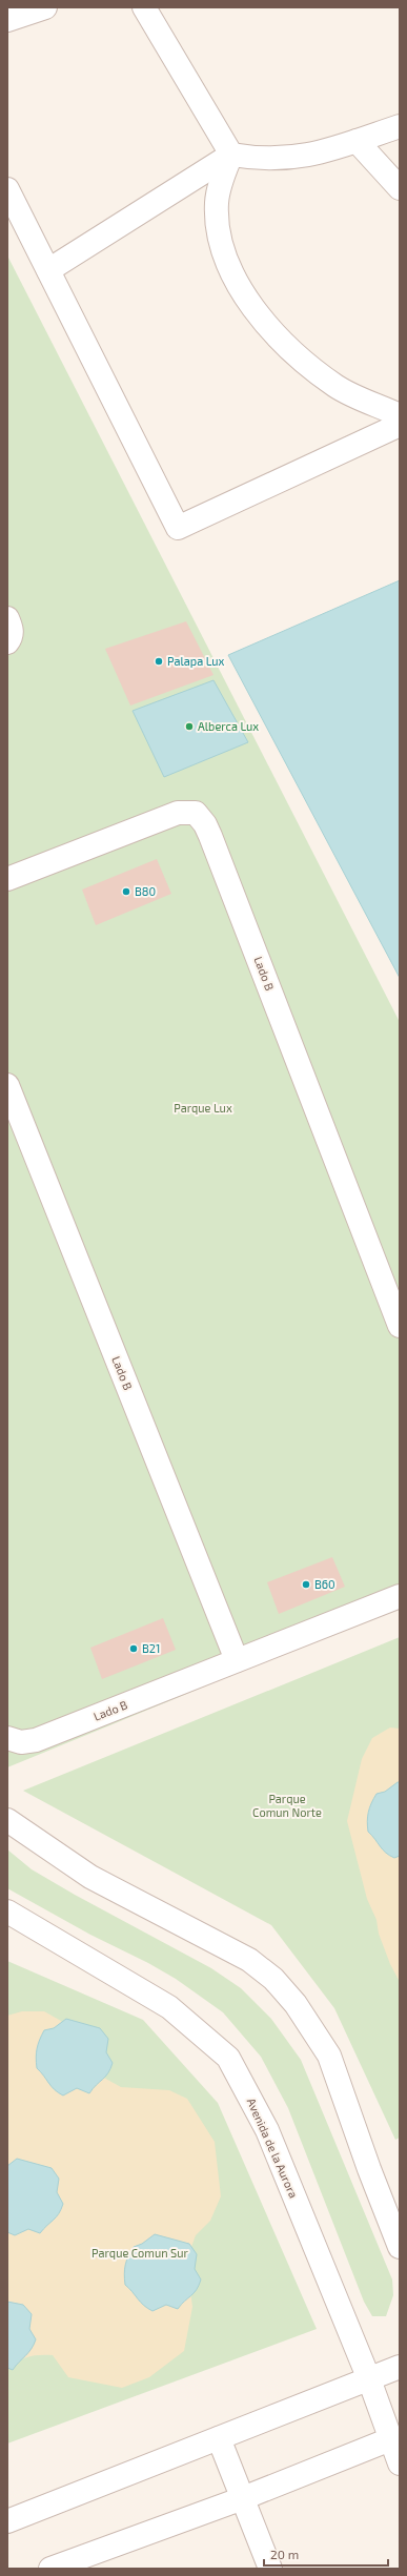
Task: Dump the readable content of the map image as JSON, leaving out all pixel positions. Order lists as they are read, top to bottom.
{
  "streets": {
    "street": ["Lado B", "Avenida de la Aurora"]
  },
  "parks": ["Parque Lux", "Parque Comun Norte", "Parque Comun Sur"],
  "places": [
    "Palapa Lux",
    "Alberca Lux",
    "B80",
    "B60",
    "B21"
  ],
  "scale_bar": "20 m"
}
